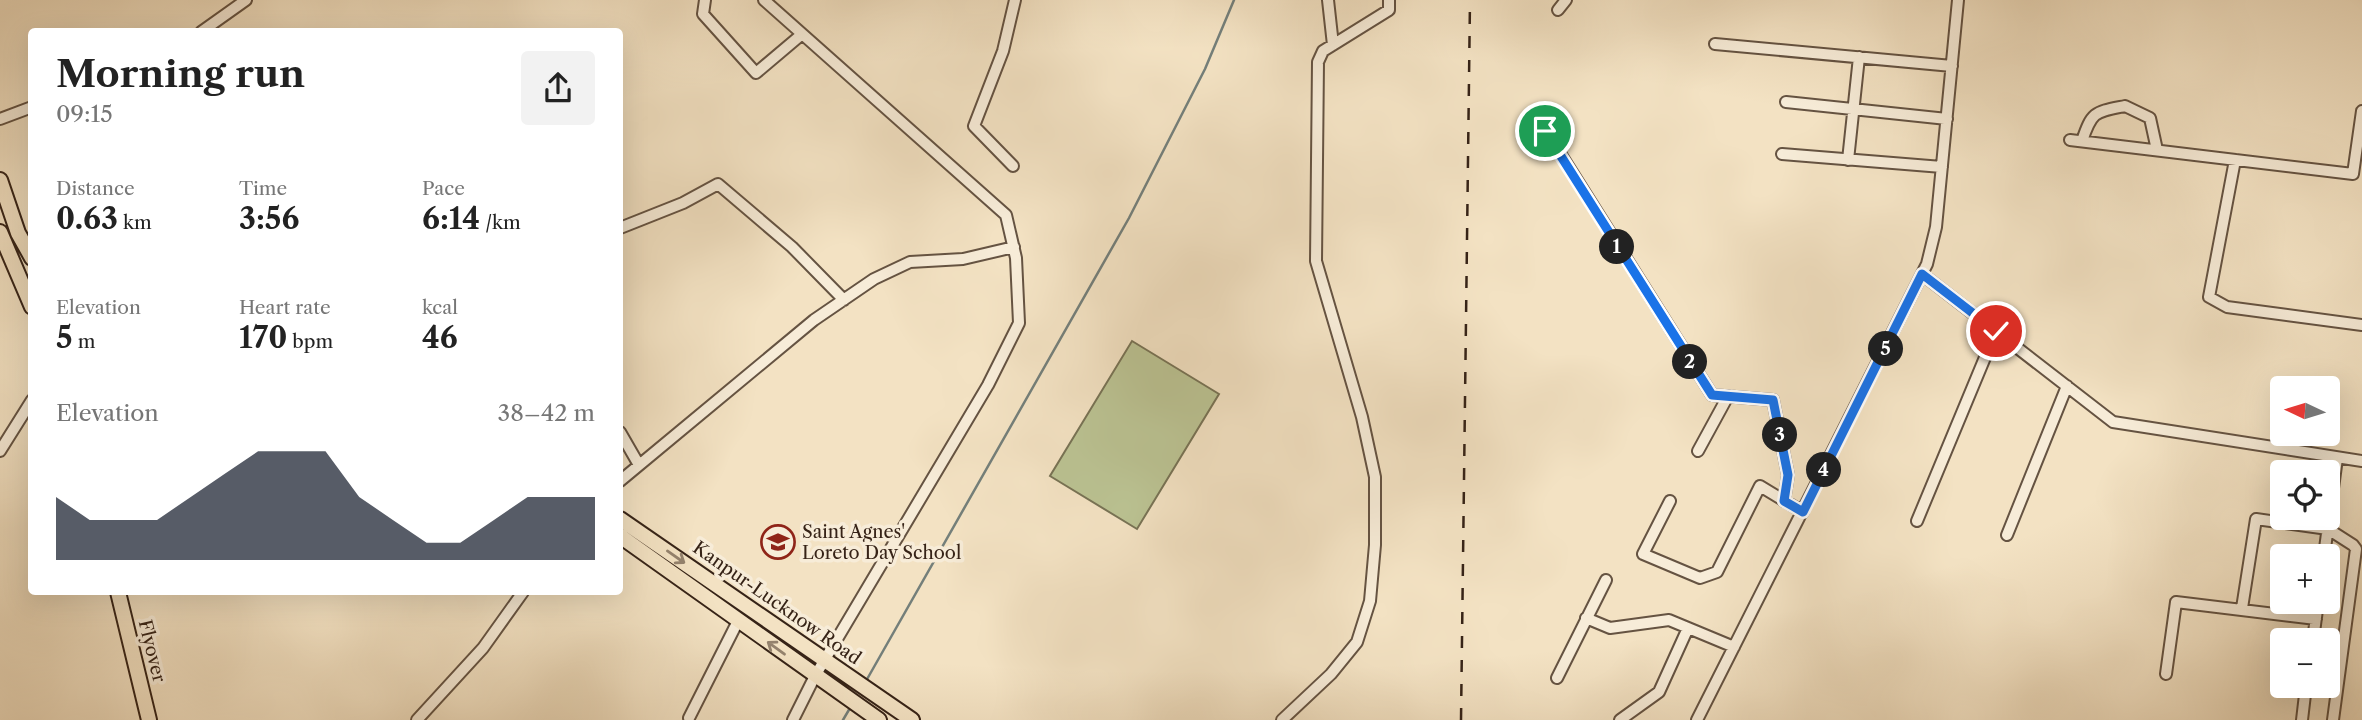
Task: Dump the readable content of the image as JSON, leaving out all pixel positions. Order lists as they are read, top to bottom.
{
  "streets": {
    "main road": ["Kanpur-Lucknow Road", "Flyover"]
  },
  "places": {
    "school or university": ["Saint Agnes' Loreto Day School"]
  },
  "north": "left",
  "page": {
    "heading": ["Morning run", "09:15"],
    "stats": [
      ["Distance", "0.63 km"],
      ["Time", "3:56"],
      ["Pace", "6:14 /km"],
      ["Elevation", "5 m"],
      ["Heart rate", "170 bpm"],
      ["kcal", "46"]
    ],
    "pins": [
      "1",
      "5",
      "2",
      "3",
      "4"
    ],
    "map_buttons": ["+", "−"],
    "chart": ["Elevation", "38–42 m"]
  }
}
